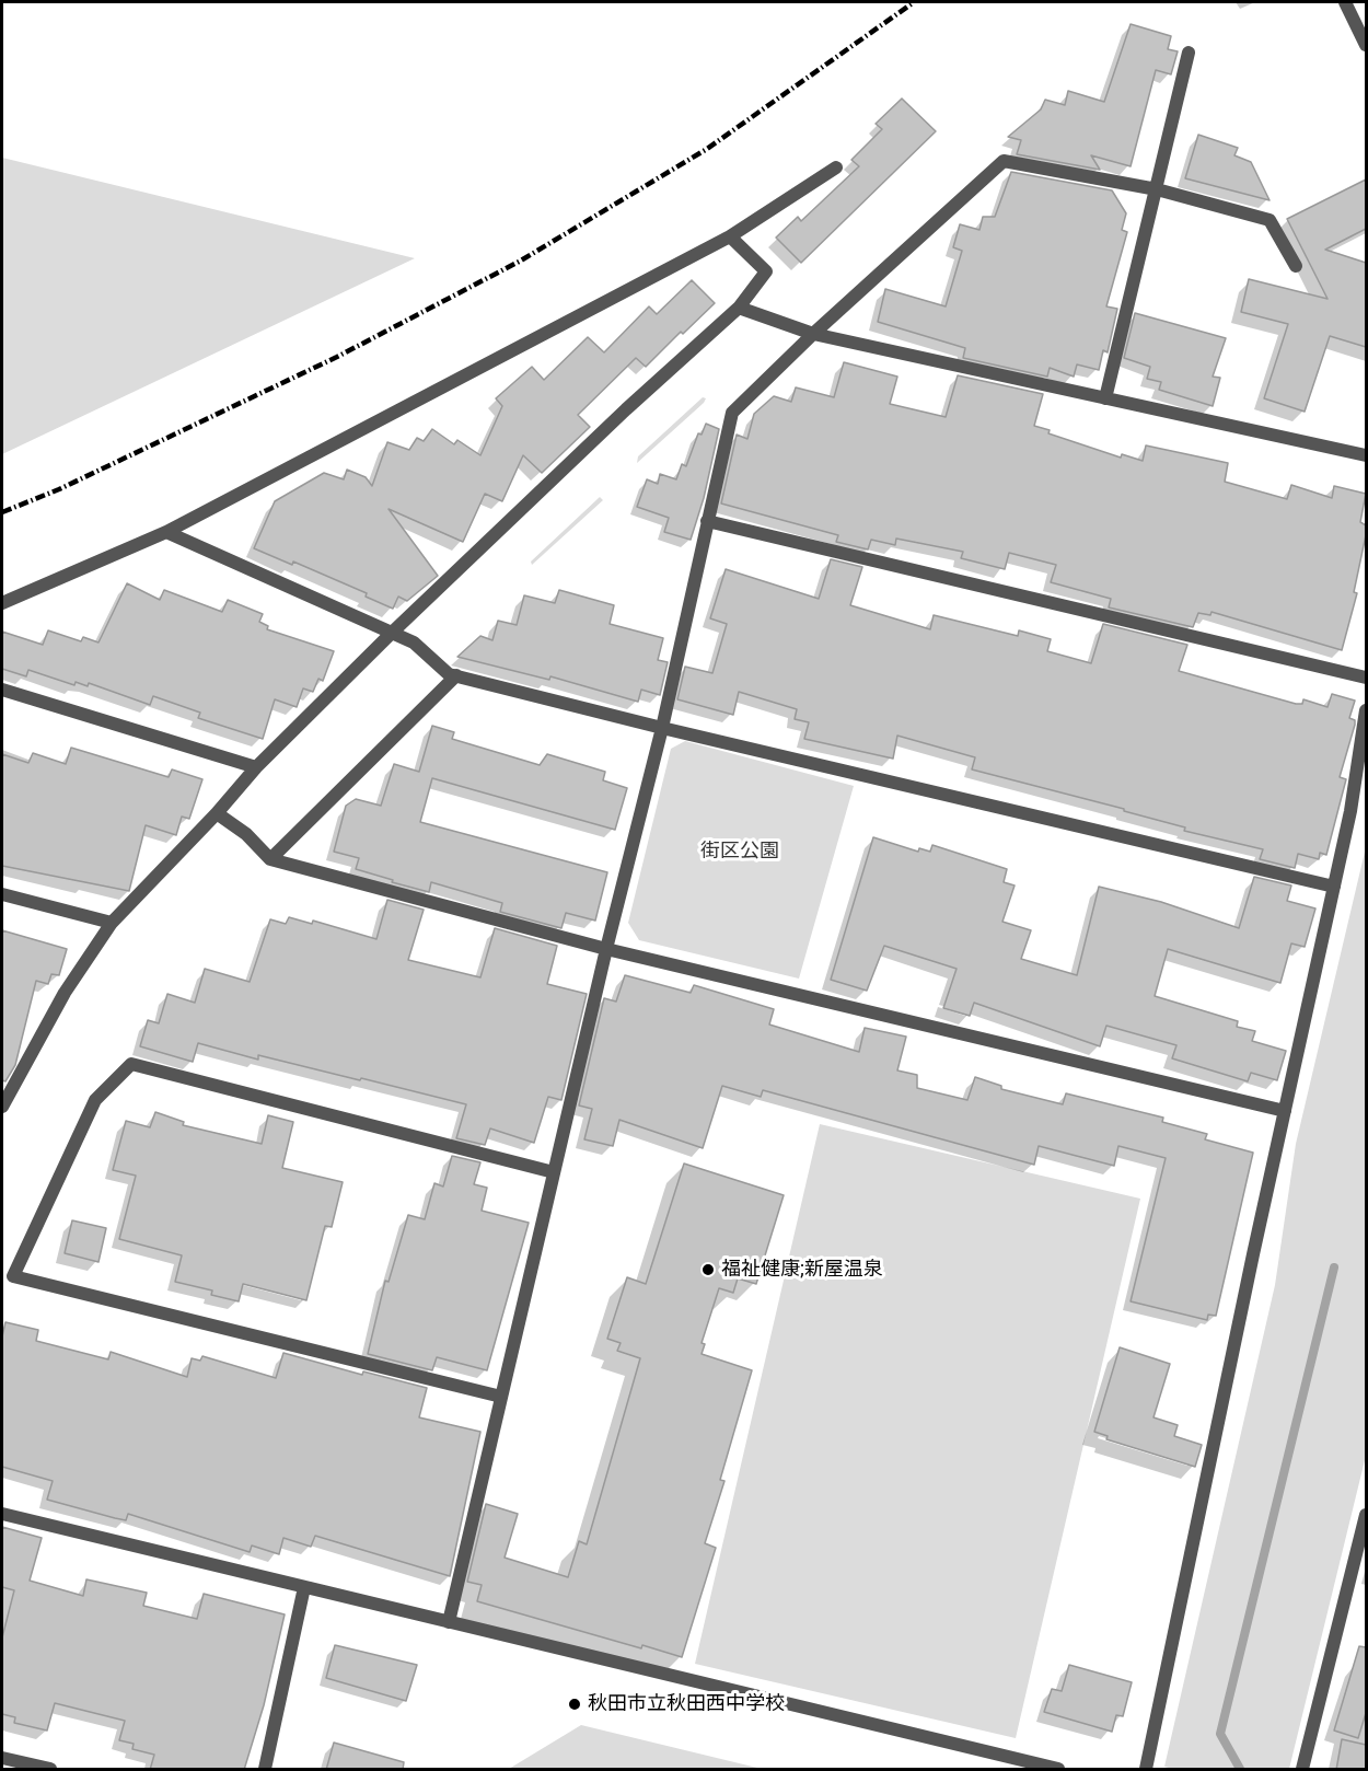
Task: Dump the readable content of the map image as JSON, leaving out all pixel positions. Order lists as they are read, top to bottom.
{
  "parks": ["街区公園"],
  "places": ["福祉健康;新屋温泉", "秋田市立秋田西中学校"]
}
